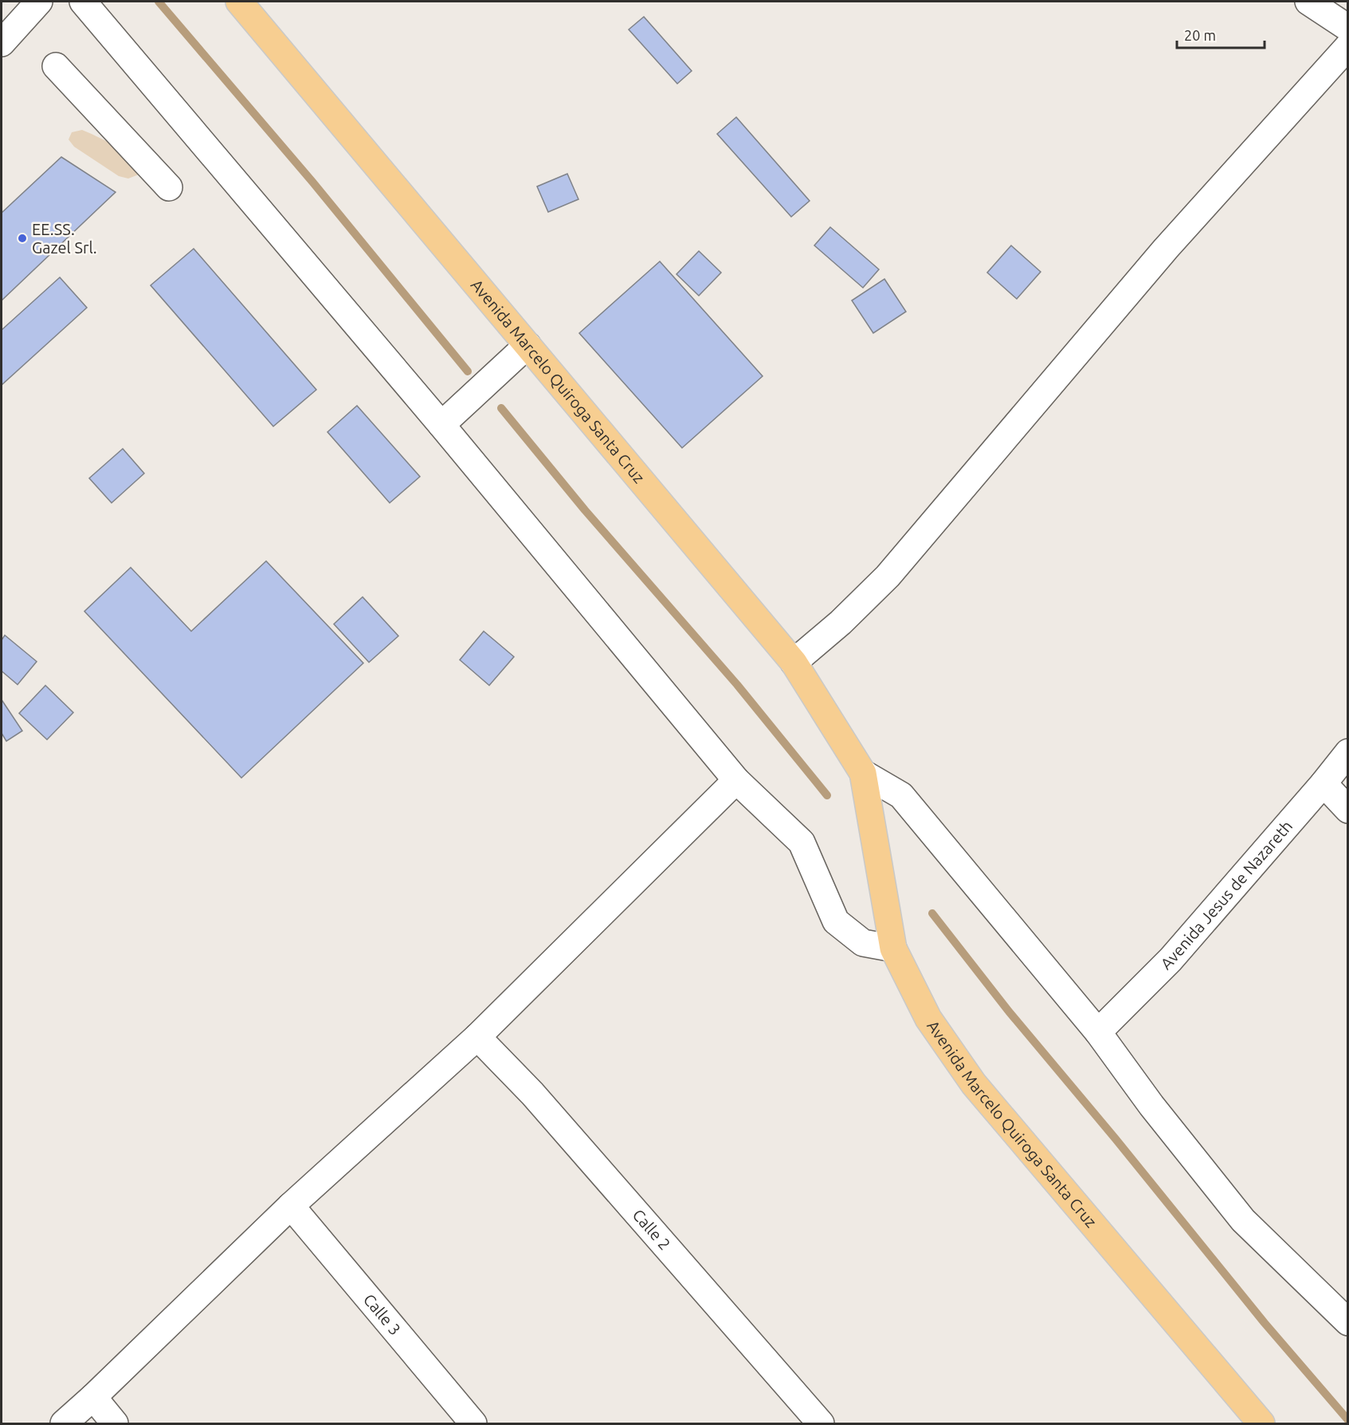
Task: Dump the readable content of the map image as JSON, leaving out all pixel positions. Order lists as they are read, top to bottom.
{
  "streets": {
    "main road": ["Avenida Marcelo Quiroga Santa Cruz"],
    "street": ["Avenida Jesus de Nazareth", "Calle 2", "Calle 3"]
  },
  "crossings": [
    ["Avenida Marcelo Quiroga Santa Cruz", "Avenida Jesus de Nazareth"]
  ],
  "places": ["EE.SS. Gazel Srl."],
  "scale_bar": "20 m"
}
